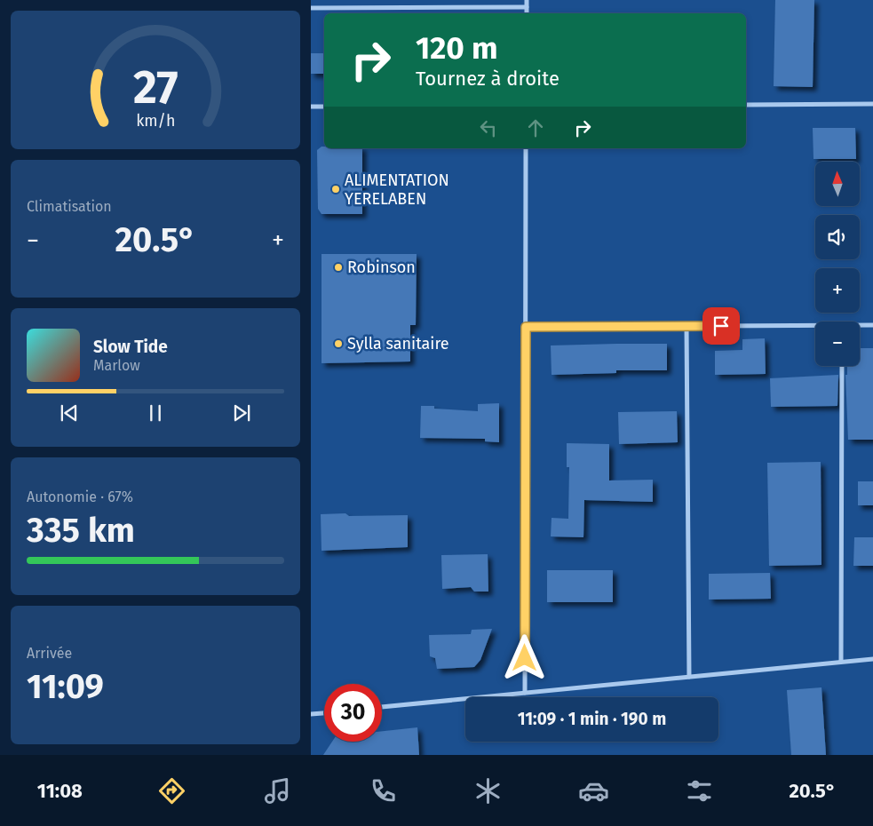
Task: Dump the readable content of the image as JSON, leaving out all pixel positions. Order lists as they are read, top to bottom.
{
  "places": ["ALIMENTATION YERELABEN", "Robinson", "Sylla sanitaire"],
  "north": "top",
  "page": {
    "turn": ["120 m", "Tournez à droite"],
    "tile": [
      "Climatisation",
      ["Autonomie · 67%", "335 km"],
      ["Arrivée", "11:09"]
    ],
    "map_buttons": ["+", "−"],
    "heat": ["−", "20.5°", "+"],
    "song": ["Slow Tide", "Marlow"],
    "limit": "30",
    "trip": "11:09 · 1 min · 190 m",
    "tabs": ["11:08", "20.5°"],
    "gauge": ["27", "km/h"]
  }
}
